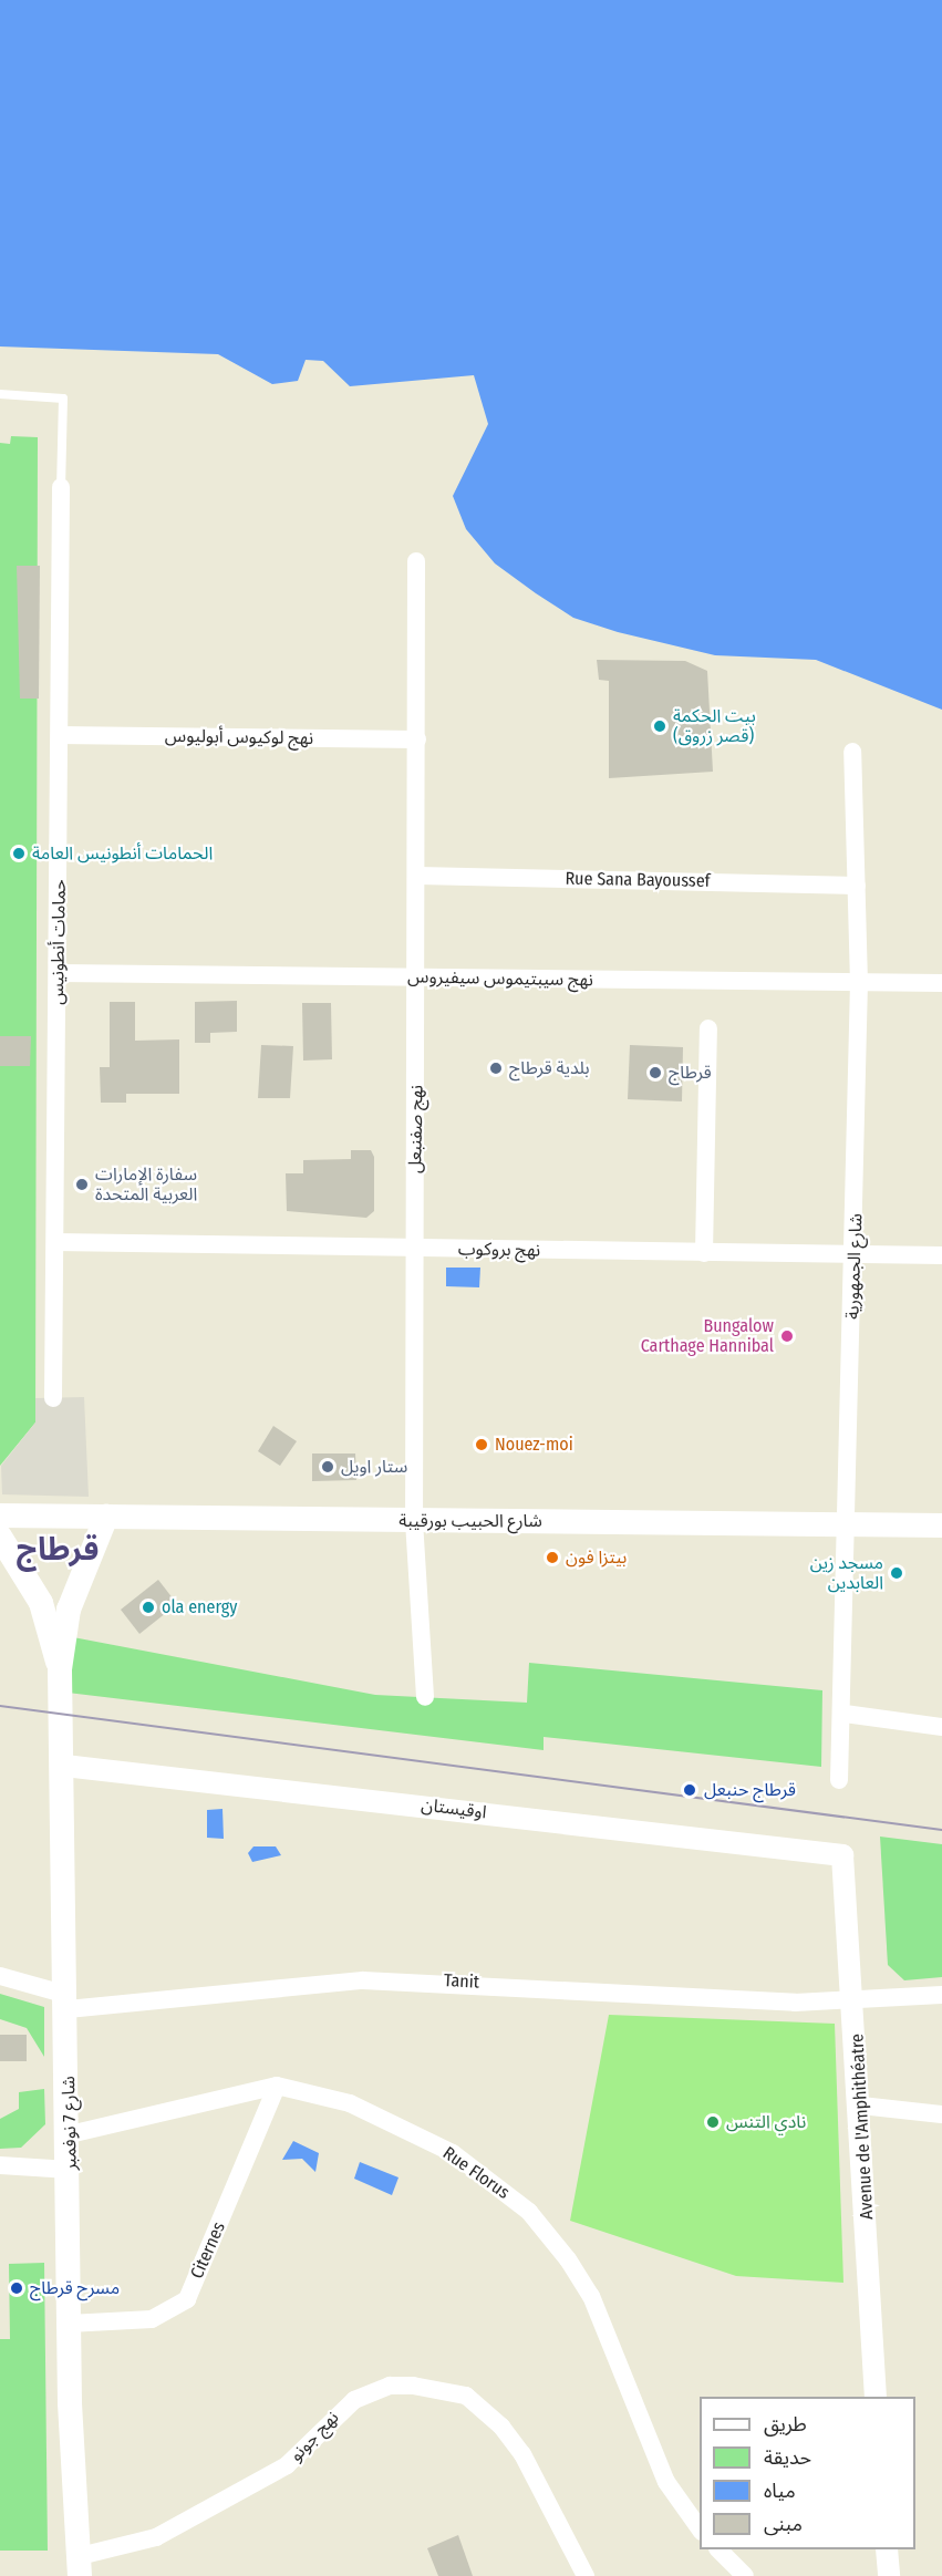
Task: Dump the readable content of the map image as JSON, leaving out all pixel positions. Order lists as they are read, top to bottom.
{
  "streets": {
    "main road": ["شارع الحبيب بورقيبة", "شارع 7 نوفمبر"],
    "street": [
      "نهج لوكيوس أبوليوس",
      "Rue Sana Bayoussef",
      "حمامات أنطونيس",
      "نهج سيبتيموس سيفيروس",
      "نهج صفنبعل",
      "نهج بروكوب",
      "شارع الجمهورية",
      "اوقيستان",
      "Tanit",
      "Avenue de l'Amphithéatre",
      "Rue Florus",
      "Citernes",
      "نهج جونو"
    ]
  },
  "crossings": [
    ["نهج لوكيوس أبوليوس", "حمامات أنطونيس"],
    ["نهج لوكيوس أبوليوس", "نهج صفنبعل"],
    ["Rue Sana Bayoussef", "نهج صفنبعل"],
    ["Rue Sana Bayoussef", "شارع الجمهورية"],
    ["حمامات أنطونيس", "نهج سيبتيموس سيفيروس"],
    ["حمامات أنطونيس", "نهج بروكوب"],
    ["نهج سيبتيموس سيفيروس", "نهج صفنبعل"],
    ["نهج سيبتيموس سيفيروس", "شارع الجمهورية"],
    ["نهج صفنبعل", "نهج بروكوب"],
    ["نهج صفنبعل", "شارع الحبيب بورقيبة"],
    ["نهج بروكوب", "شارع الجمهورية"],
    ["شارع الجمهورية", "شارع الحبيب بورقيبة"],
    ["شارع الحبيب بورقيبة", "شارع 7 نوفمبر"],
    ["اوقيستان", "شارع 7 نوفمبر"],
    ["اوقيستان", "Avenue de l'Amphithéatre"],
    ["Tanit", "شارع 7 نوفمبر"],
    ["Tanit", "Avenue de l'Amphithéatre"],
    ["شارع 7 نوفمبر", "Rue Florus"],
    ["شارع 7 نوفمبر", "Citernes"],
    ["شارع 7 نوفمبر", "نهج جونو"],
    ["Rue Florus", "Citernes"]
  ],
  "districts": ["قرطاج"],
  "places": [
    "بيت الحكمة (قصر زروق)",
    "الحمامات أنطونيس العامة",
    "بلدية قرطاج",
    "قرطاج",
    "سفارة الإمارات العربية المتحدة",
    "Bungalow Carthage Hannibal",
    "Nouez-moi",
    "ستار اويل",
    "بيتزا فون",
    "مسجد زين العابدين",
    "ola energy",
    "قرطاج حنبعل",
    "نادي التنس",
    "مسرح قرطاج"
  ],
  "legend": [
    "طريق",
    "حديقة",
    "مياه",
    "مبنى"
  ]
}
